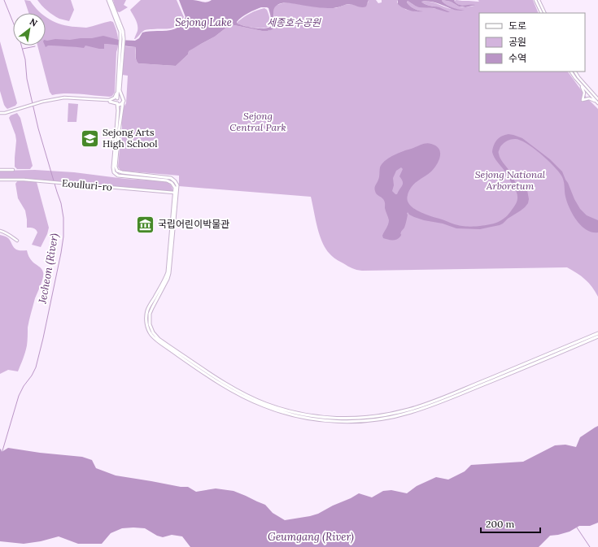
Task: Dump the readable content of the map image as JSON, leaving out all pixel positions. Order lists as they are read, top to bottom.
{
  "streets": {
    "street": ["Eoulluri-ro"]
  },
  "water": ["Sejong Lake", "Jecheon (River)", "Geumgang (River)"],
  "parks": ["세종호수공원", "Sejong Central Park", "Sejong National Arboretum"],
  "places": {
    "school or university": ["Sejong Arts High School"],
    "museum": ["국립어린이박물관"]
  },
  "legend": ["도로", "공원", "수역"],
  "scale_bar": "200 m",
  "north": "top right"
}
